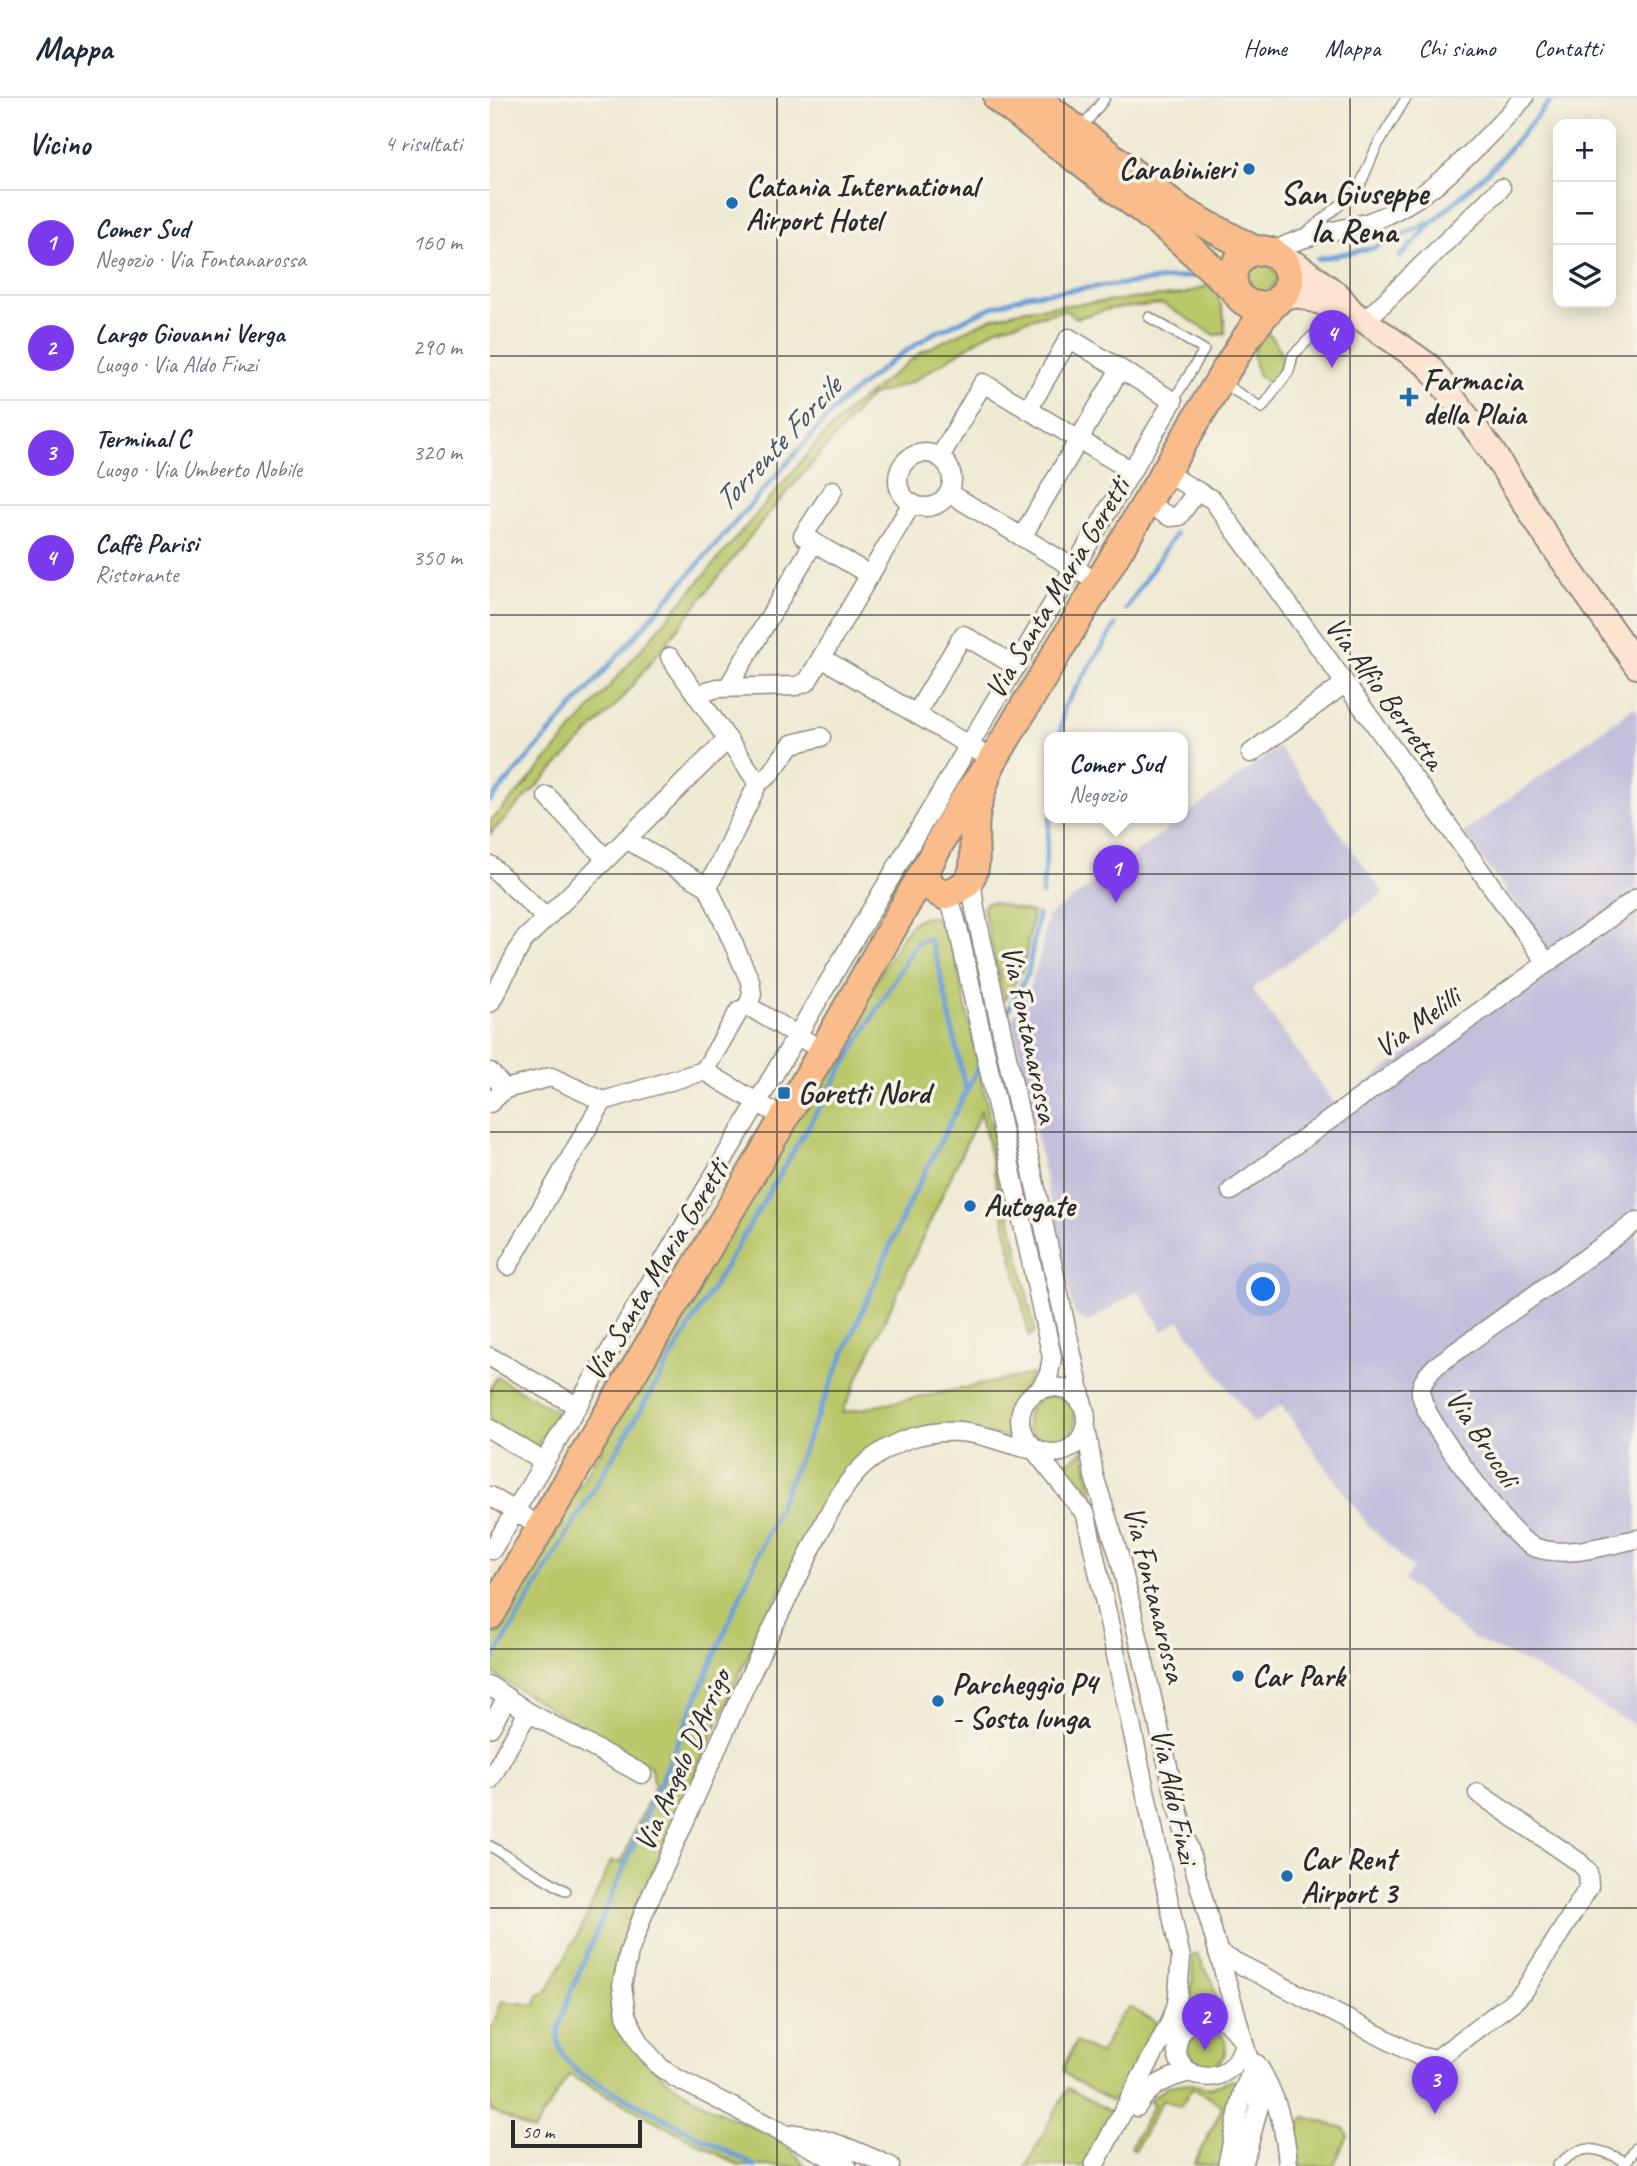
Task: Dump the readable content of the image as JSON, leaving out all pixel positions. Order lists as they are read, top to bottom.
{
  "streets": {
    "main road": ["Via Santa Maria Goretti"],
    "street": [
      "Via Alfio Berretta",
      "Via Melilli",
      "Via Fontanarossa",
      "Via Brucoli",
      "Via Angelo D'Arrigo",
      "Via Aldo Finzi"
    ]
  },
  "crossings": [
    ["Via Santa Maria Goretti", "Via Alfio Berretta"],
    ["Via Santa Maria Goretti", "Via Fontanarossa"],
    ["Via Alfio Berretta", "Via Melilli"],
    ["Via Fontanarossa", "Via Angelo D'Arrigo"],
    ["Via Fontanarossa", "Via Aldo Finzi"],
    ["Via Angelo D'Arrigo", "Via Aldo Finzi"]
  ],
  "districts": ["San Giuseppe la Rena"],
  "water": ["Torrente Forcile"],
  "places": {
    "other": [
      "Carabinieri",
      "Catania International Airport Hotel",
      "Autogate",
      "Car Park",
      "Parcheggio P4 - Sosta lunga",
      "Car Rent Airport 3"
    ],
    "health": ["Farmacia della Plaia"],
    "transit": ["Goretti Nord"]
  },
  "scale_bar": "50 m",
  "page": {
    "header": "Mappa",
    "nav": [
      "Home",
      "Mappa",
      "Chi siamo",
      "Contatti"
    ],
    "heading": ["Vicino", "4 risultati"],
    "map_buttons": ["+", "−"],
    "list": [
      {
        "mark": "1",
        "name": "Comer Sud",
        "note": "Negozio · Via Fontanarossa",
        "value": "160 m"
      },
      {
        "mark": "2",
        "name": "Largo Giovanni Verga",
        "note": "Luogo · Via Aldo Finzi",
        "value": "290 m"
      },
      {
        "mark": "3",
        "name": "Terminal C",
        "note": "Luogo · Via Umberto Nobile",
        "value": "320 m"
      },
      {
        "mark": "4",
        "name": "Caffè Parisi",
        "note": "Ristorante",
        "value": "350 m"
      }
    ],
    "pins": [
      "4",
      "1",
      "2",
      "3"
    ],
    "popup": ["Comer Sud", "Negozio"],
    "scale": "50 m"
  }
}
